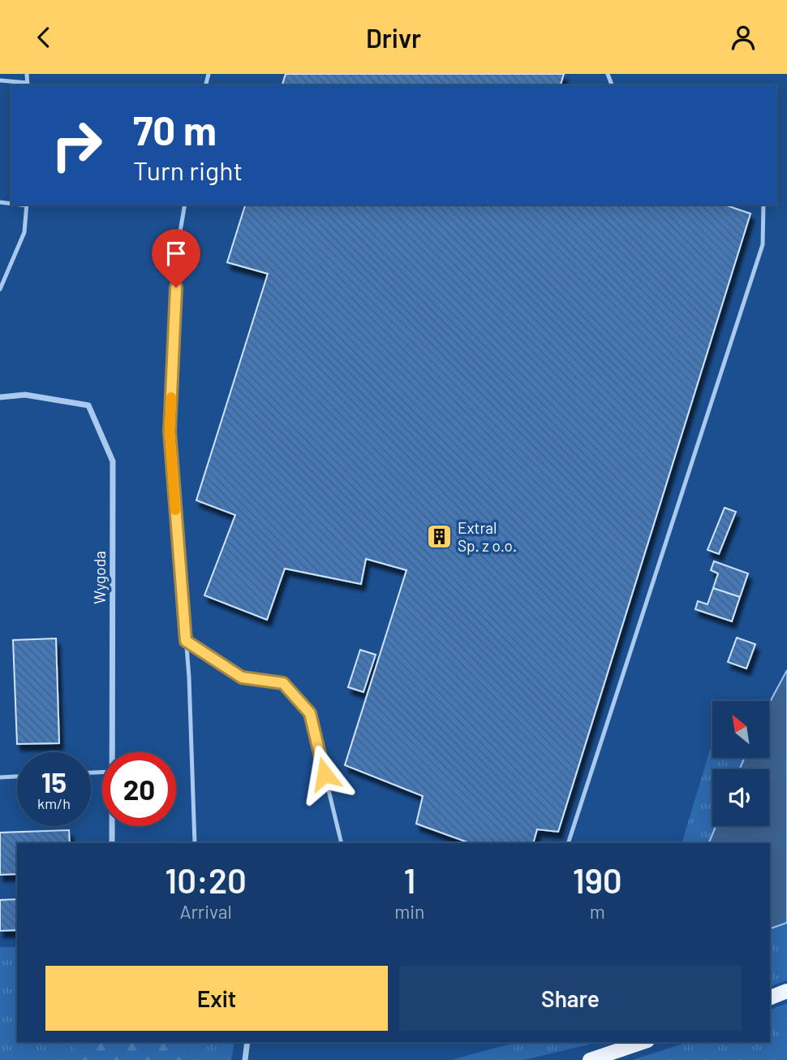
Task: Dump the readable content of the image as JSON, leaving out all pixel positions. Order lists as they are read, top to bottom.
{
  "streets": {
    "street": ["Wygoda"]
  },
  "places": {
    "building": ["Extral Sp. z o.o."]
  },
  "north": "top left",
  "page": {
    "header": "Drivr",
    "turn": ["70 m", "Turn right"],
    "speed": "15 km/h",
    "limit": "20",
    "eta": [
      "10:20",
      "Arrival",
      "1",
      "min",
      "190",
      "m"
    ],
    "buttons": ["Exit", "Share"]
  }
}
